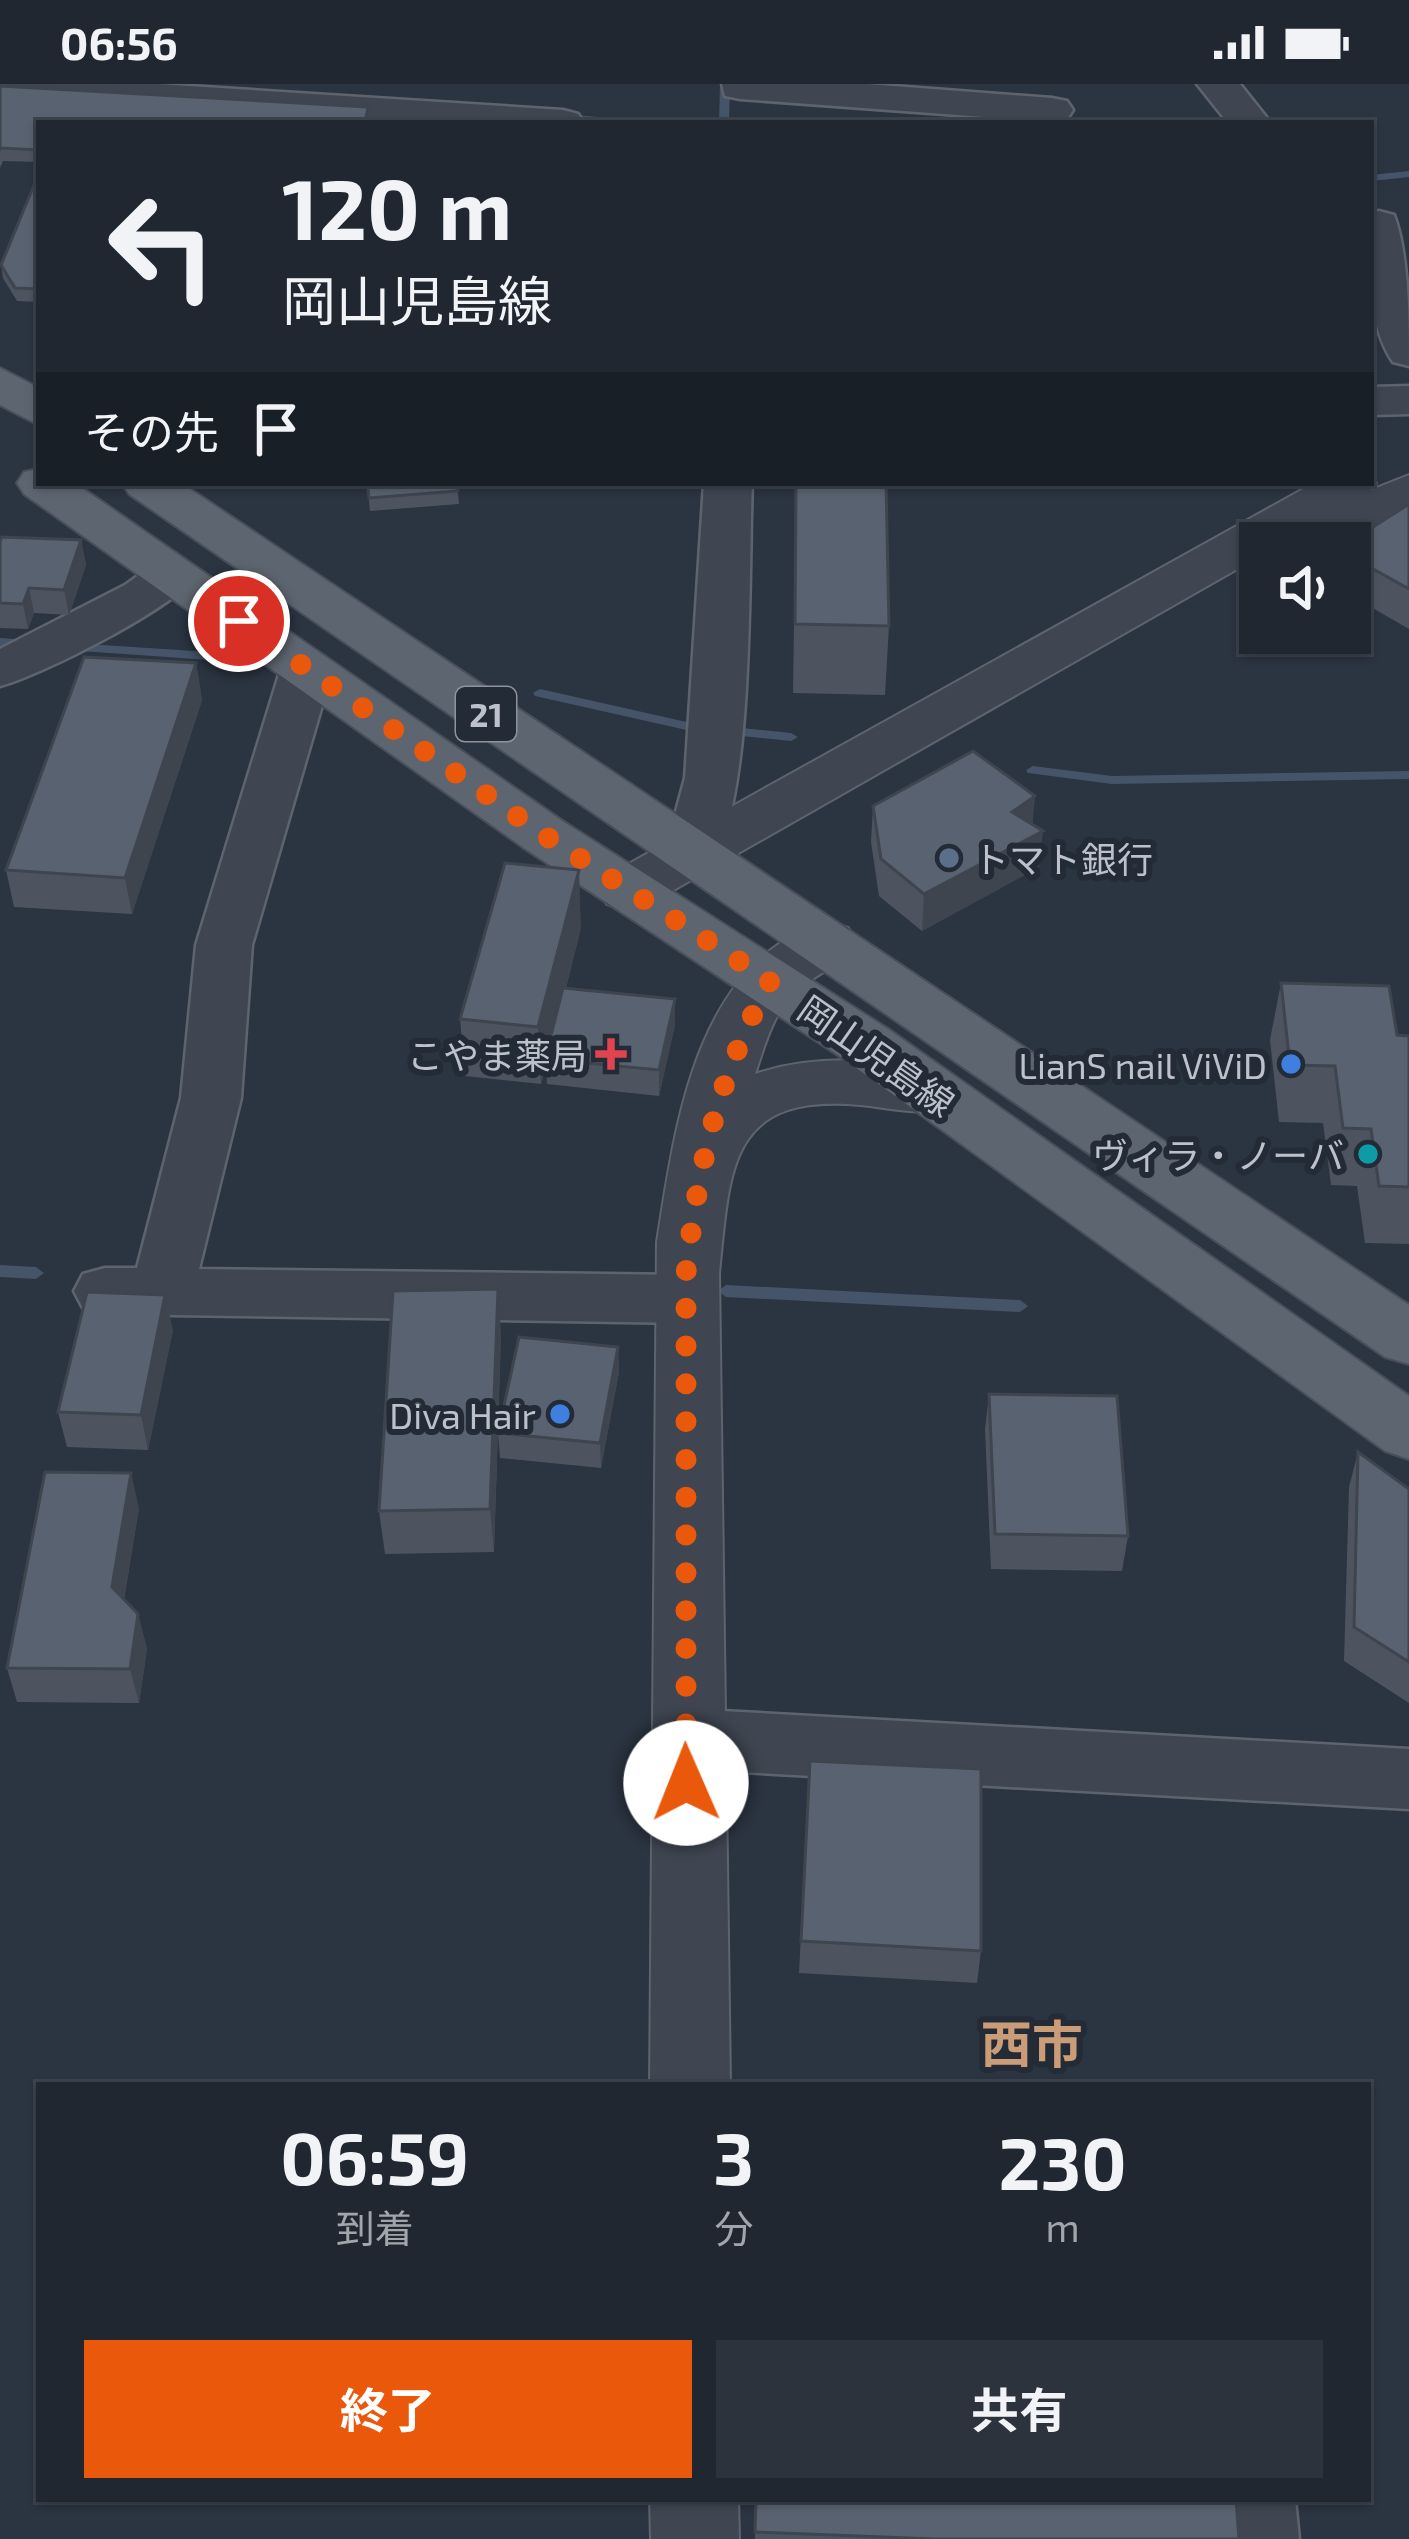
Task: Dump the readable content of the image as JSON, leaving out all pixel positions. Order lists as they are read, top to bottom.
{
  "streets": {
    "main road": ["21", "岡山児島線"]
  },
  "districts": ["西市"],
  "places": {
    "other": [
      "トマト銀行",
      "LianS nail ViViD",
      "ヴィラ・ノーバ",
      "Diva Hair"
    ],
    "health": ["こやま薬局"]
  },
  "page": {
    "status": "06:56",
    "turn": ["120 m", "岡山児島線"],
    "then": "その先",
    "eta": [
      "06:59",
      "到着",
      "3",
      "分",
      "230",
      "m"
    ],
    "buttons": ["終了", "共有"]
  }
}
